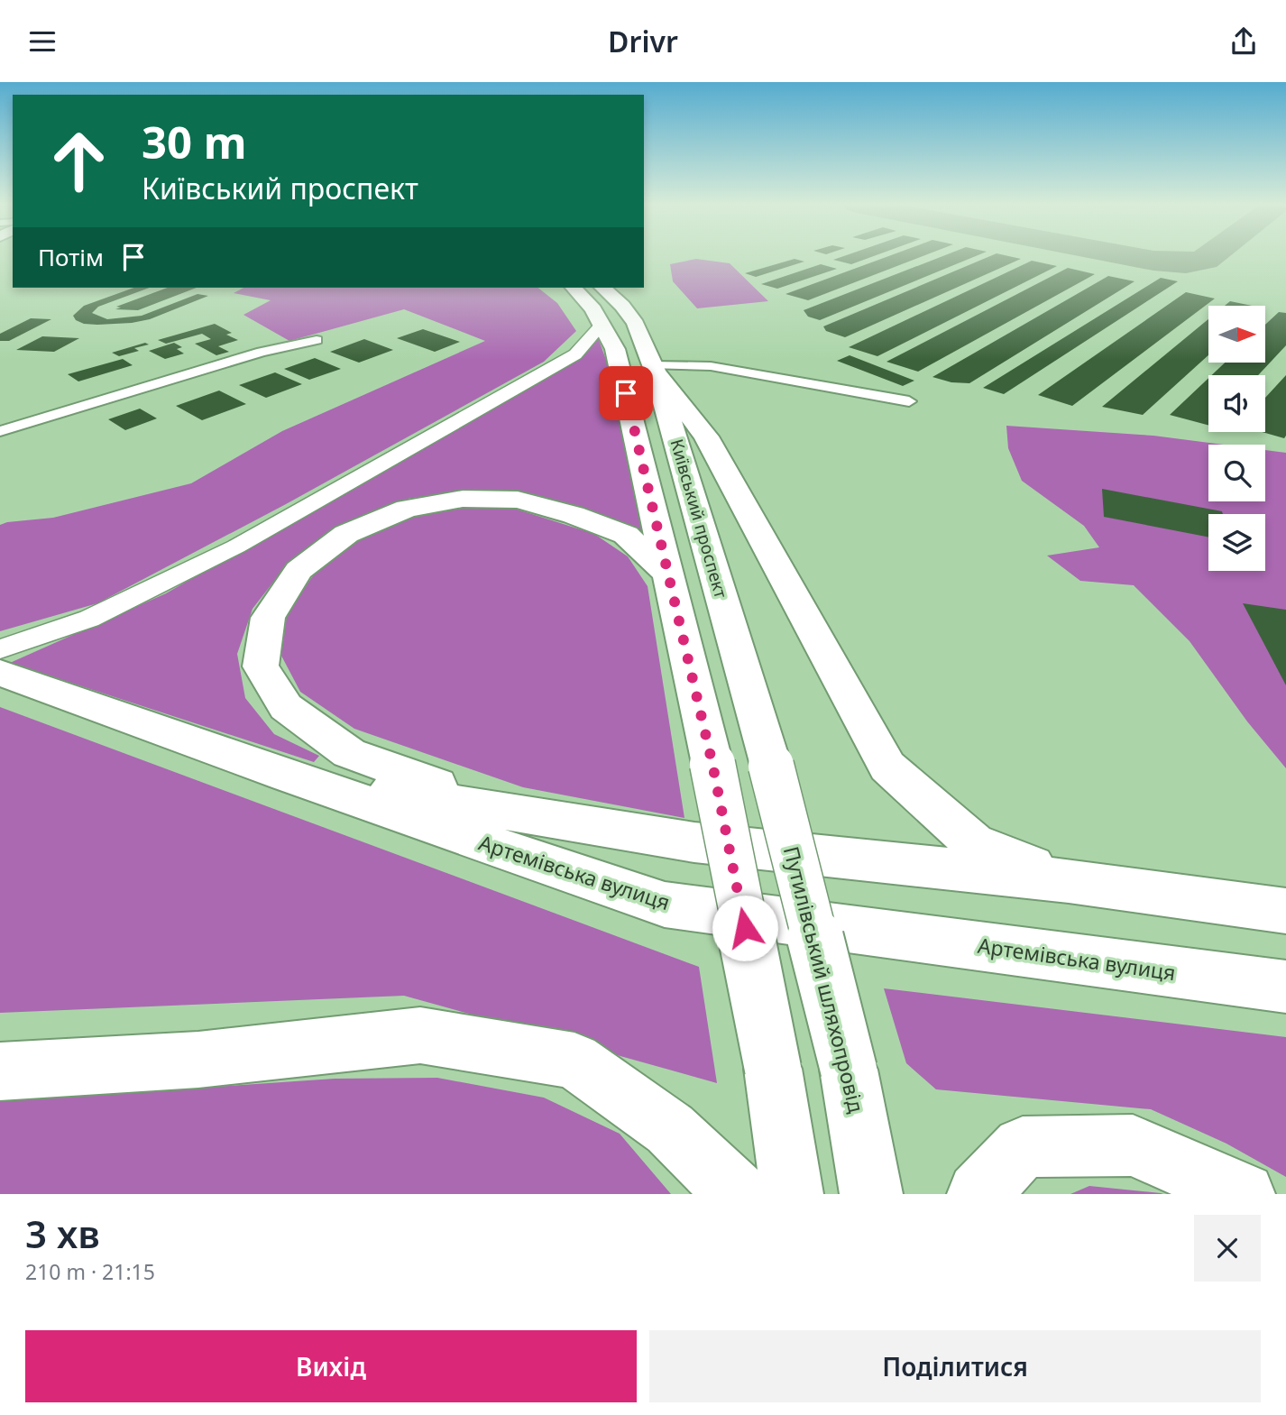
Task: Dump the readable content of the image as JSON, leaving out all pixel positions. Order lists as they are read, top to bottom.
{
  "streets": {
    "main road": ["Київський проспект", "Артемівська вулиця", "Путилівський шляхопровід"]
  },
  "crossings": [
    ["Київський проспект", "Путилівський шляхопровід"]
  ],
  "north": "right",
  "page": {
    "header": "Drivr",
    "turn": ["30 m", "Київський проспект"],
    "then": "Потім",
    "heading": ["3 хв", "210 m · 21:15"],
    "buttons": ["Вихід", "Поділитися"]
  }
}
